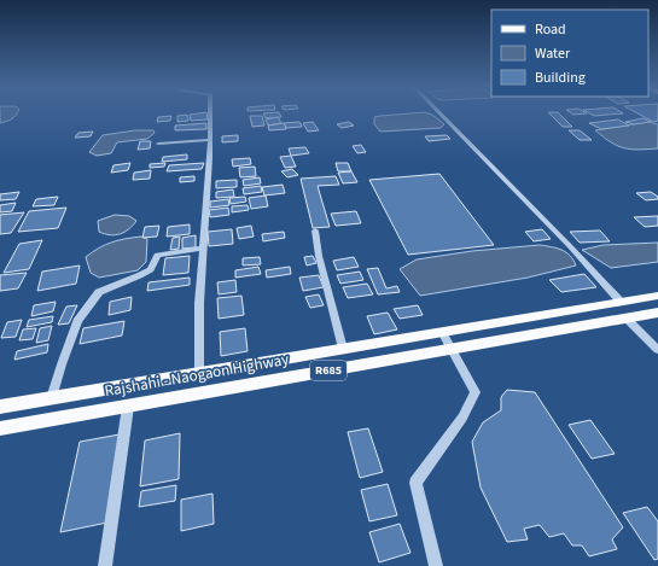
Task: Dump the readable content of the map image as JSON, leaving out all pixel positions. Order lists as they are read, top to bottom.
{
  "streets": {
    "main road": ["R685", "Rajshahi - Naogaon Highway"]
  },
  "legend": ["Road", "Water", "Building"]
}
